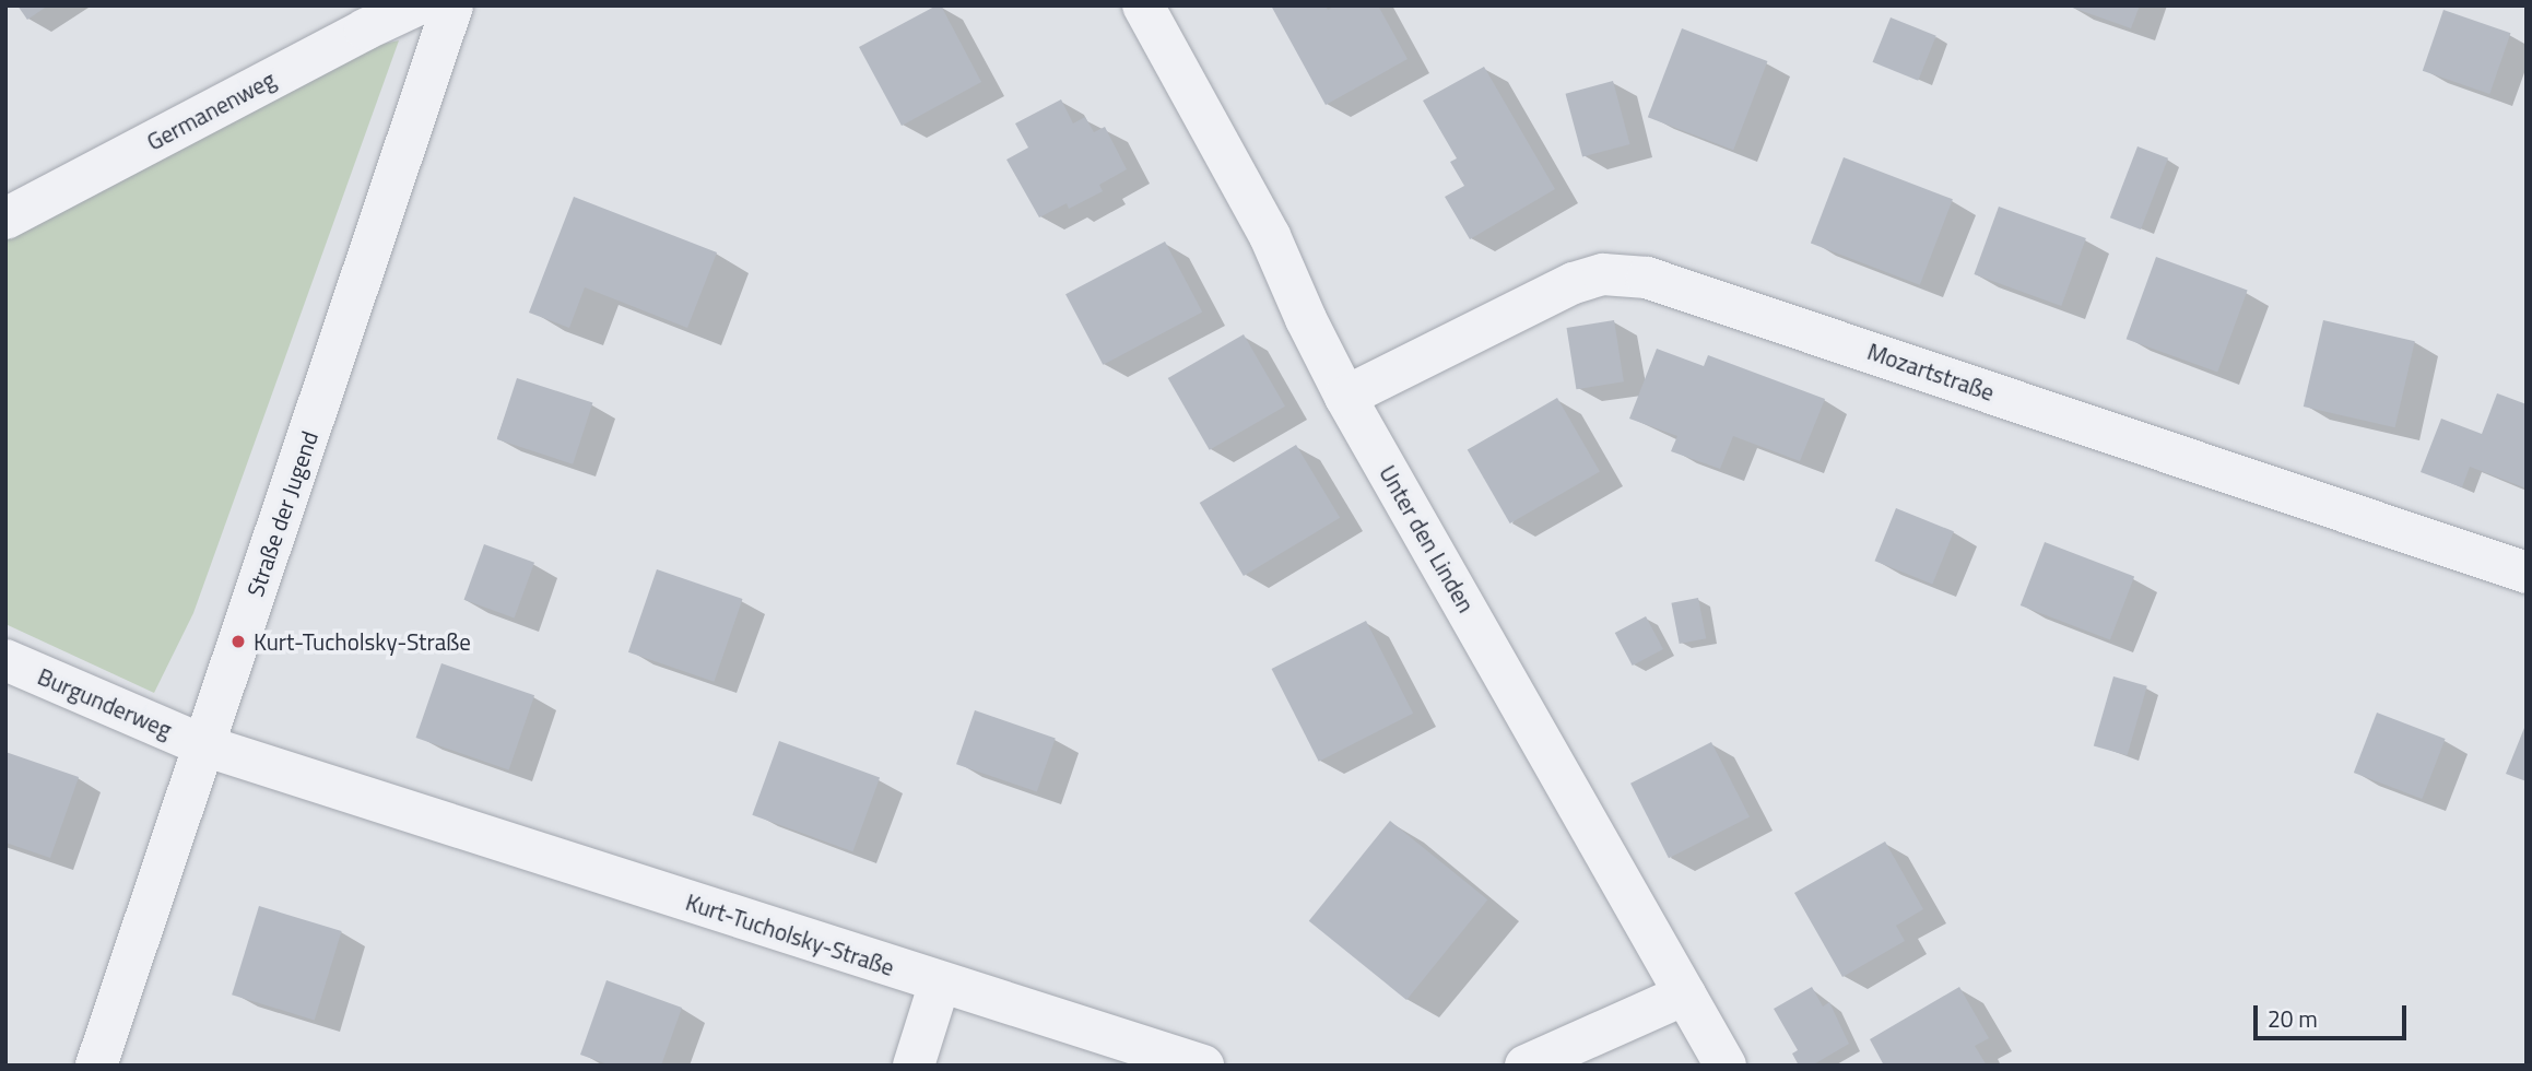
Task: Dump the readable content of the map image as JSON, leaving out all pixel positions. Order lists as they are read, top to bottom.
{
  "streets": {
    "street": [
      "Germanenweg",
      "Mozartstraße",
      "Straße der Jugend",
      "Unter den Linden",
      "Burgunderweg",
      "Kurt-Tucholsky-Straße"
    ]
  },
  "crossings": [
    ["Mozartstraße", "Unter den Linden"],
    ["Straße der Jugend", "Burgunderweg"],
    ["Straße der Jugend", "Kurt-Tucholsky-Straße"],
    ["Burgunderweg", "Kurt-Tucholsky-Straße"]
  ],
  "places": ["Kurt-Tucholsky-Straße"],
  "scale_bar": "20 m"
}
